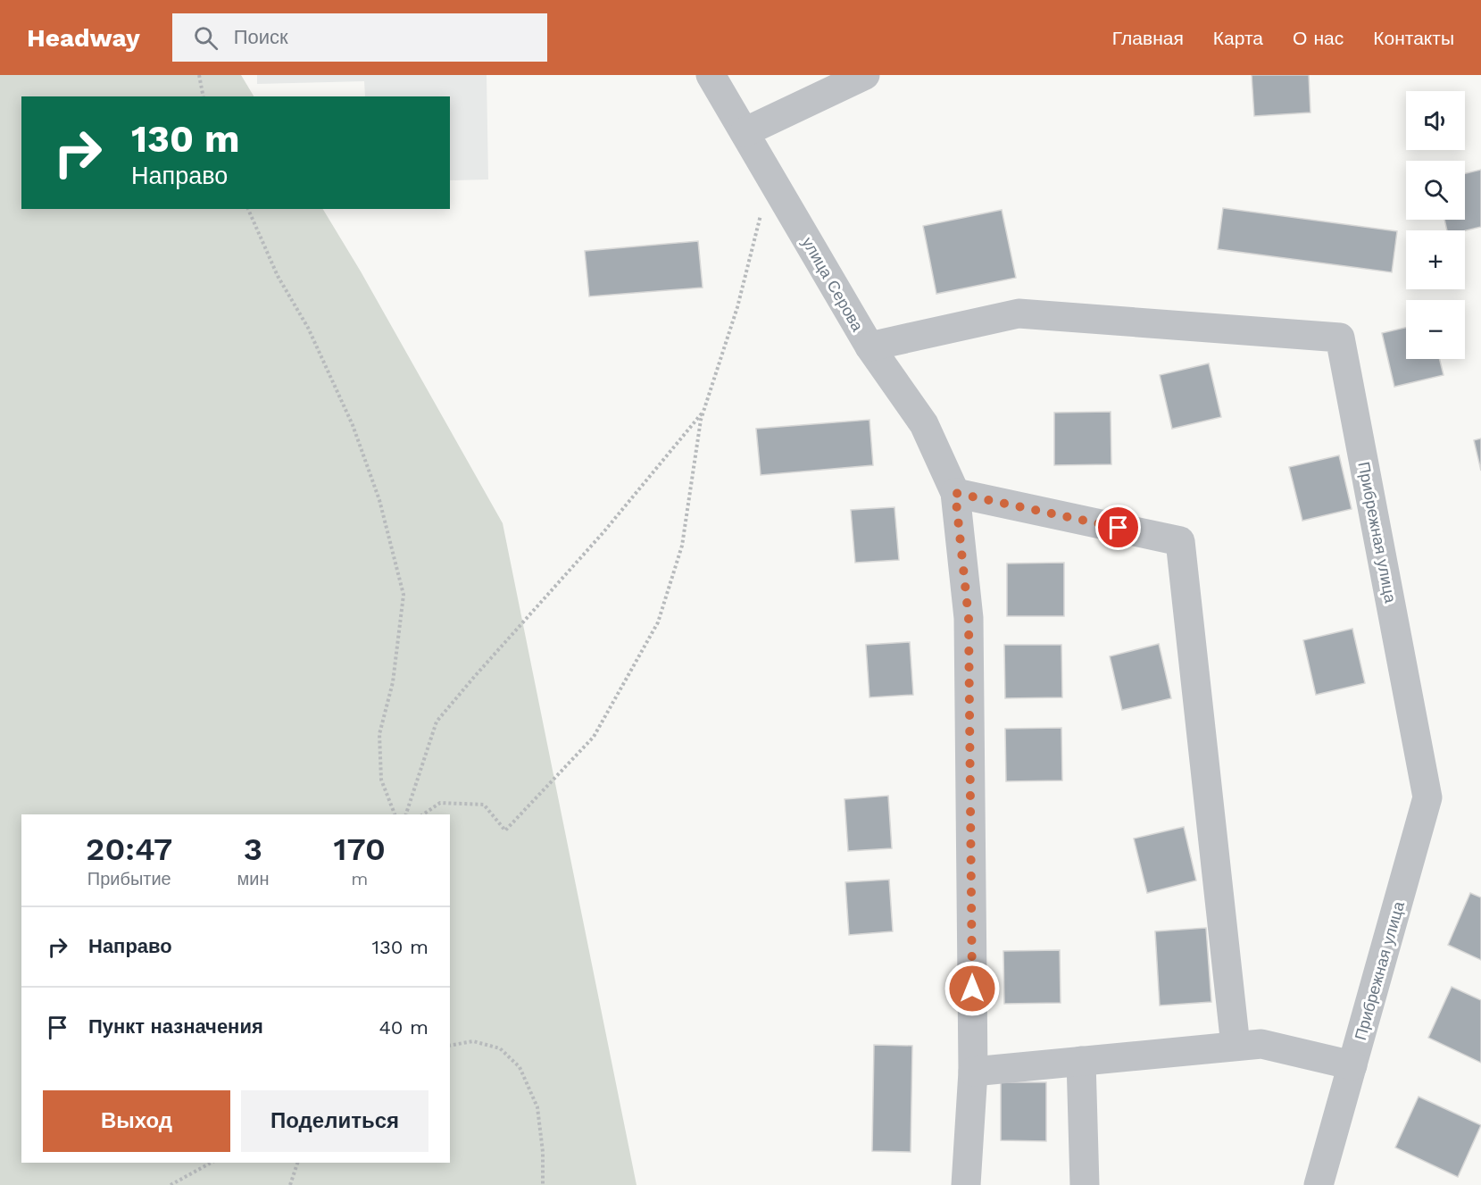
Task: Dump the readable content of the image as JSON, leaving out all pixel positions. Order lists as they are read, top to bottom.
{
  "streets": {
    "street": ["улица Серова", "Прибрежная улица"]
  },
  "crossings": [
    ["улица Серова", "Прибрежная улица"]
  ],
  "page": {
    "header": "Headway",
    "search": "Поиск",
    "nav": [
      "Главная",
      "Карта",
      "О нас",
      "Контакты"
    ],
    "map_buttons": ["+", "−"],
    "turn": ["130 m", "Направо"],
    "eta": [
      "20:47",
      "Прибытие",
      "3",
      "мин",
      "170",
      "m"
    ],
    "list": [
      {
        "name": "Направо",
        "value": "130 m"
      },
      {
        "name": "Пункт назначения",
        "value": "40 m"
      }
    ],
    "buttons": ["Выход", "Поделиться"]
  }
}
